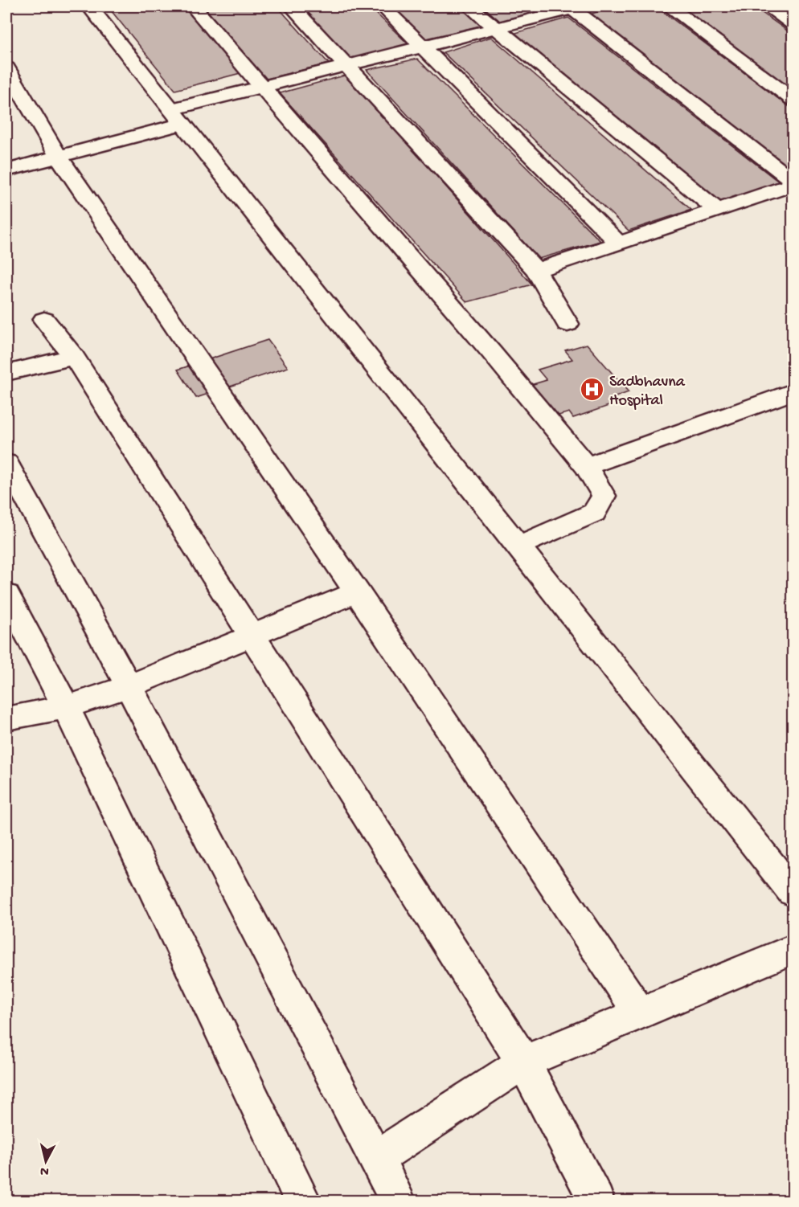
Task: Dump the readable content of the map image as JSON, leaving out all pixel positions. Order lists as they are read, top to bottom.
{
  "places": {
    "hospital": ["Sadbhavna Hospital"]
  },
  "north": "bottom"
}
